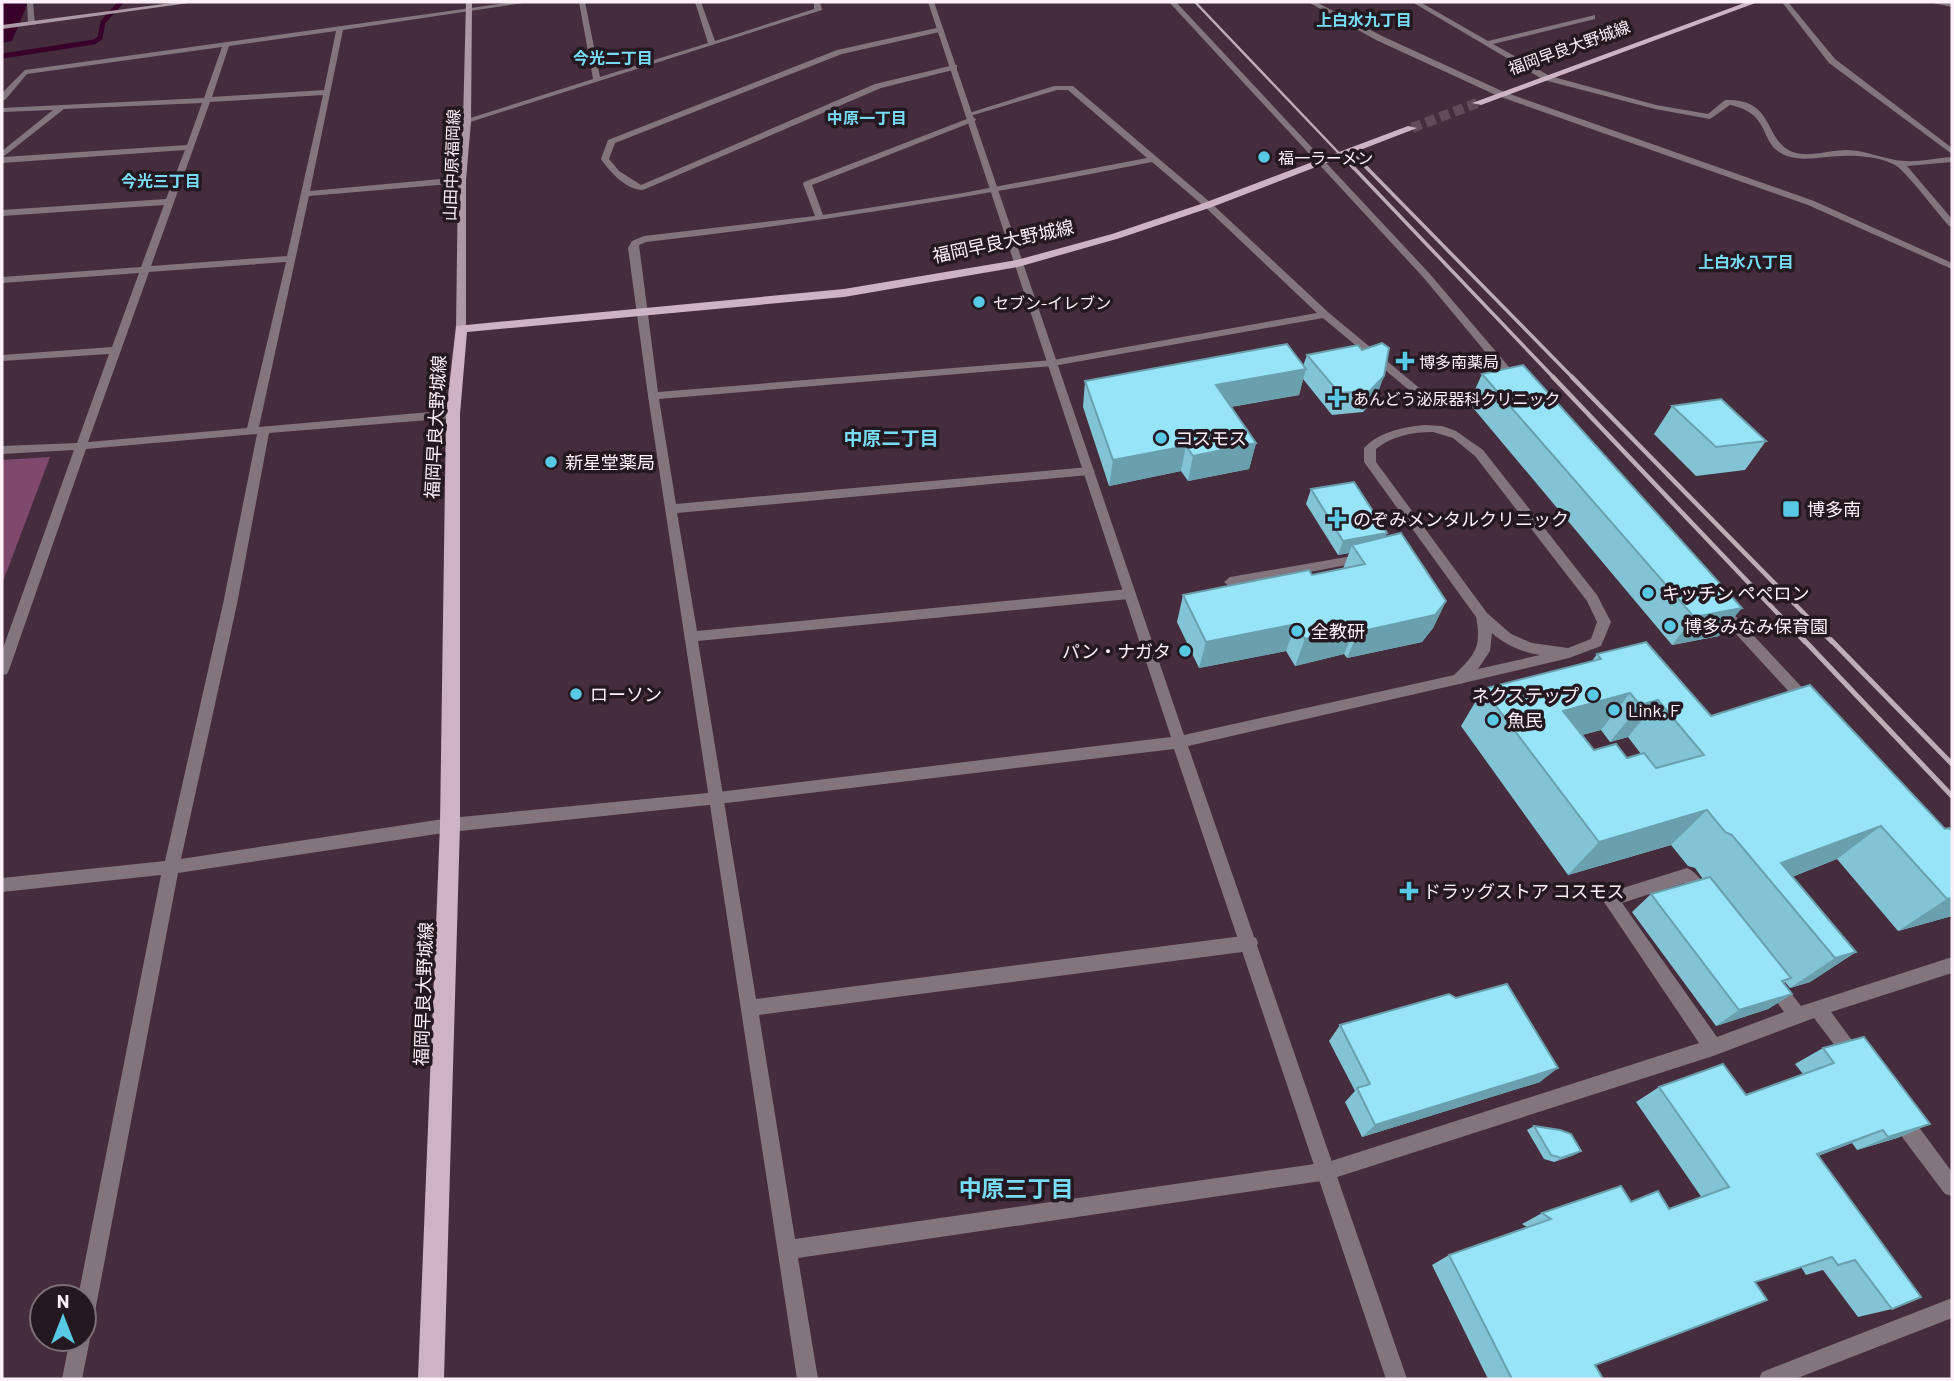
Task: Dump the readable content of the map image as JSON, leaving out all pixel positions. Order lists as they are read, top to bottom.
{
  "streets": {
    "main road": ["福岡早良大野城線", "山田中原福岡線"]
  },
  "crossings": [
    ["福岡早良大野城線", "山田中原福岡線"]
  ],
  "districts": [
    "上白水九丁目",
    "今光二丁目",
    "中原一丁目",
    "今光三丁目",
    "上白水八丁目",
    "中原二丁目",
    "中原三丁目"
  ],
  "places": {
    "other": [
      "福一ラーメン",
      "セブン-イレブン",
      "コスモス",
      "新星堂薬局",
      "キッチン ペペロン",
      "博多みなみ保育園",
      "全教研",
      "パン・ナガタ",
      "ローソン",
      "ネクステップ",
      "Link. F",
      "魚民"
    ],
    "health": [
      "博多南薬局",
      "あんどう泌尿器科クリニック",
      "のぞみメンタルクリニック",
      "ドラッグストア コスモス"
    ],
    "transit": ["博多南"]
  },
  "north": "top"
}
